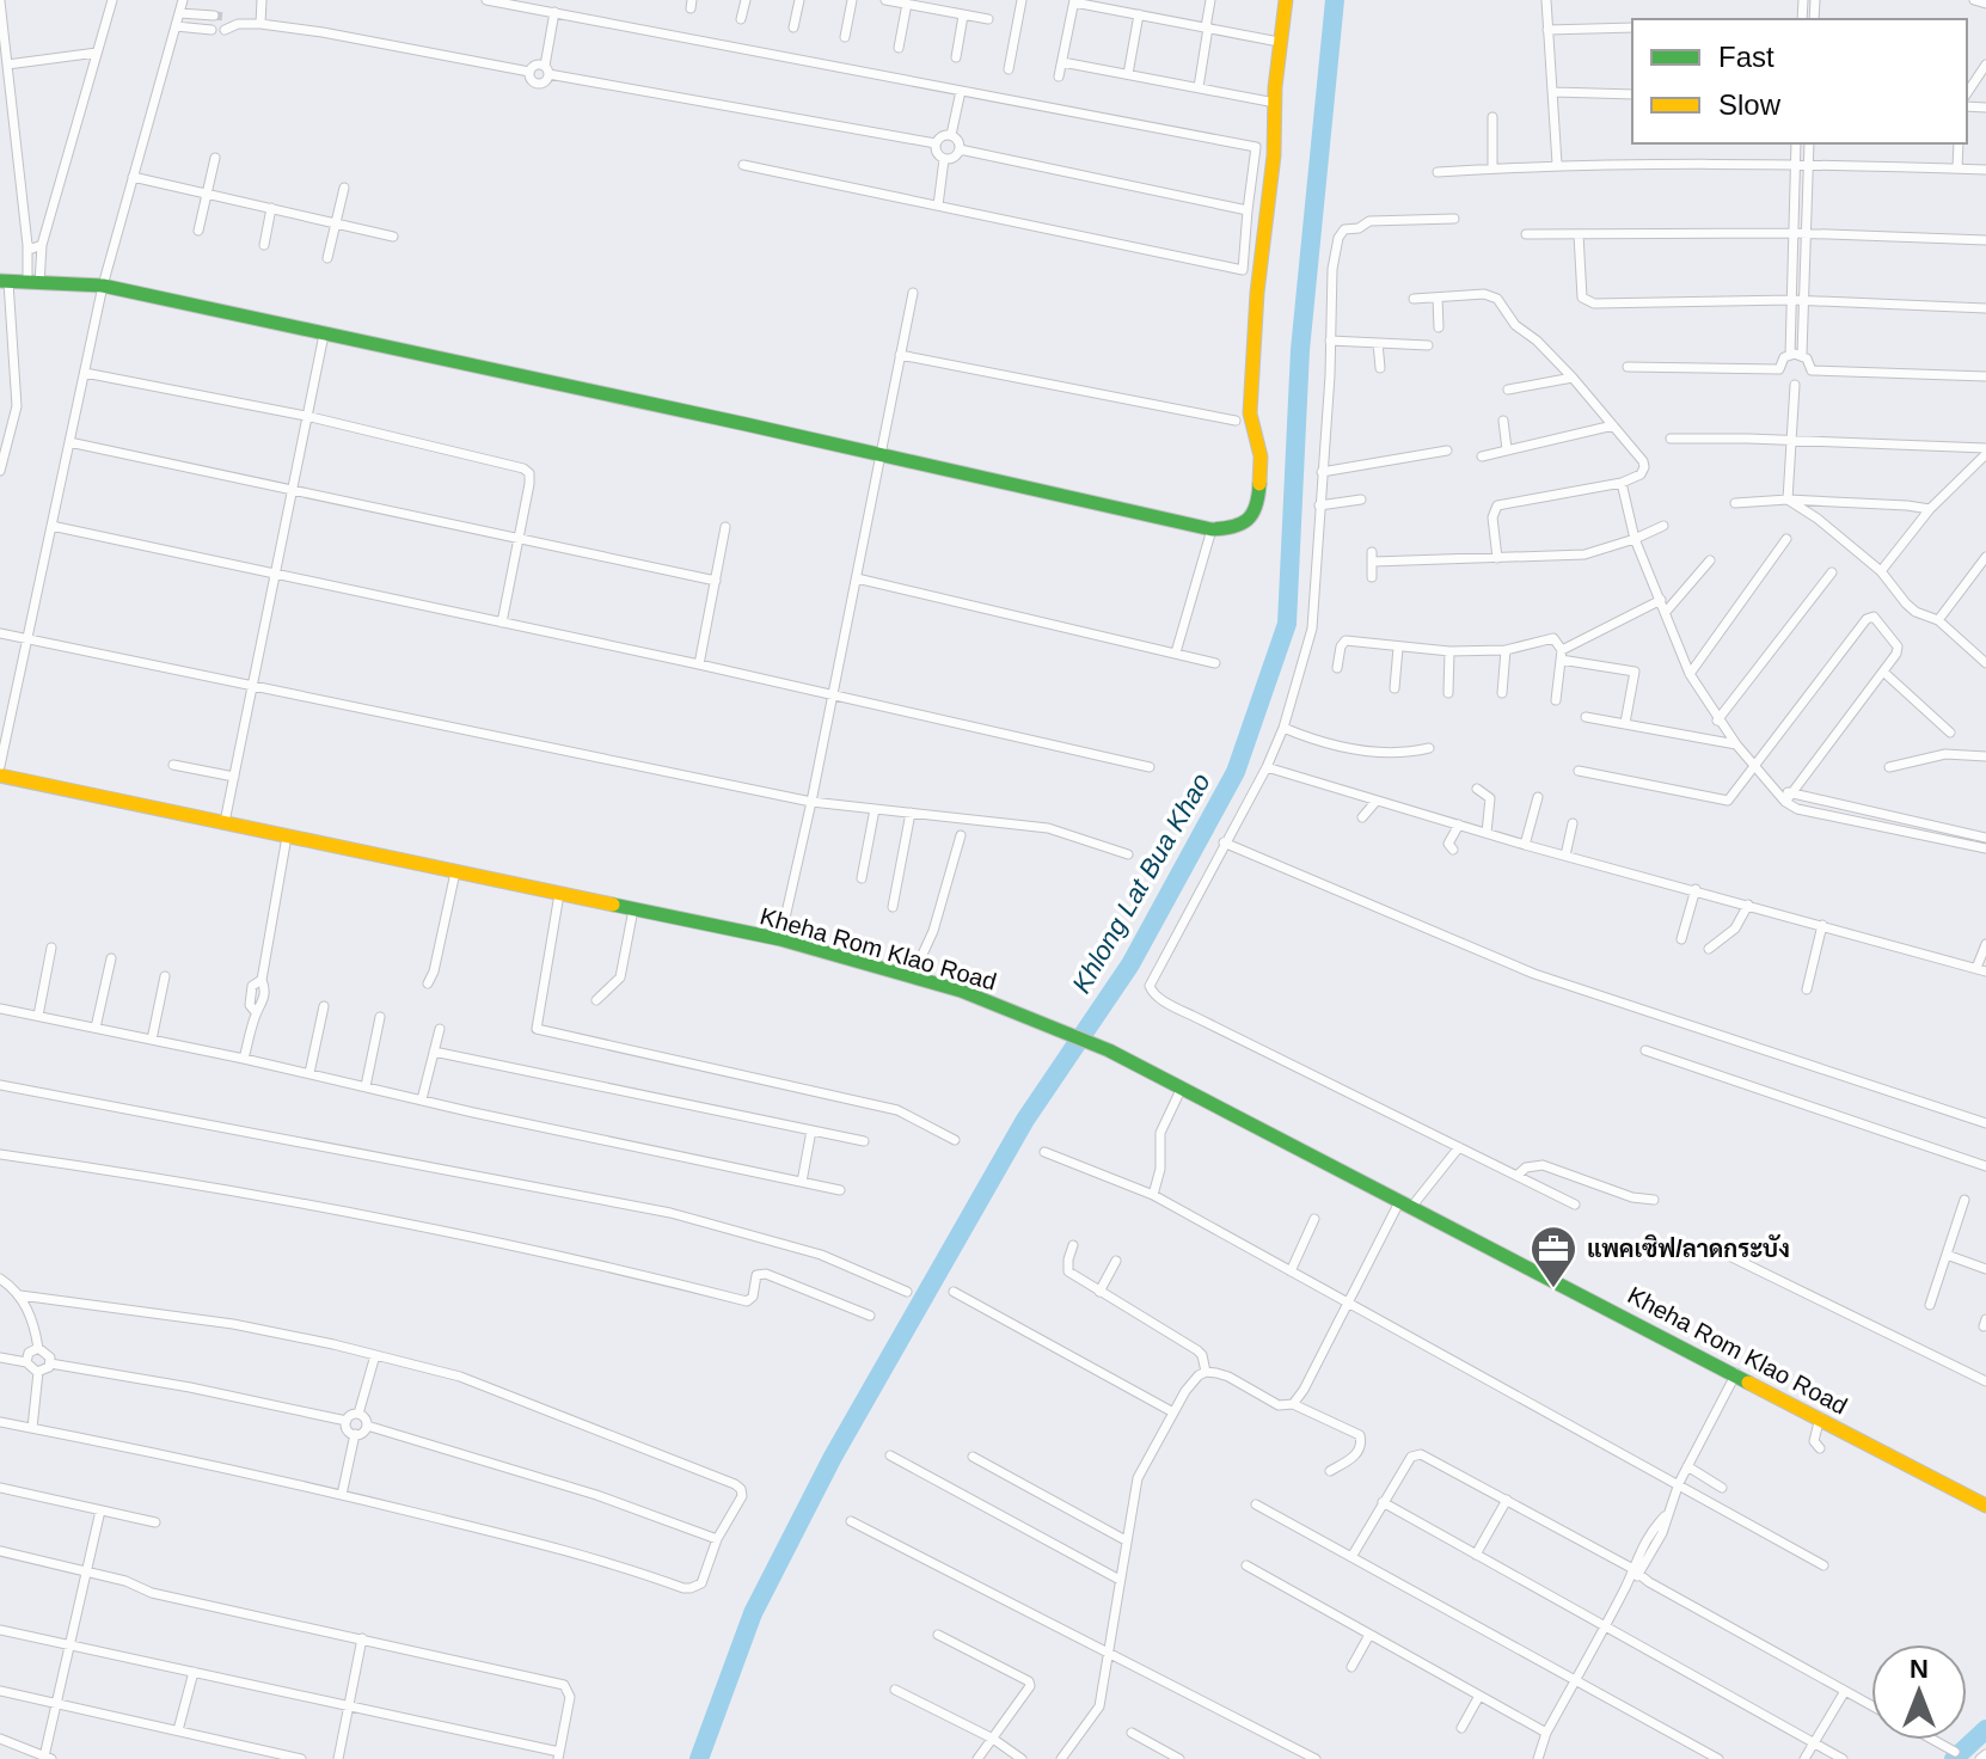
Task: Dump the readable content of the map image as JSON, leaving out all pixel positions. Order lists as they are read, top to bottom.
{
  "streets": {
    "street": ["Kheha Rom Klao Road"]
  },
  "water": ["Khlong Lat Bua Khao"],
  "places": {
    "office": ["แพคเซิฟ/ลาดกระบัง"]
  },
  "legend": ["Fast", "Slow"],
  "north": "top"
}
